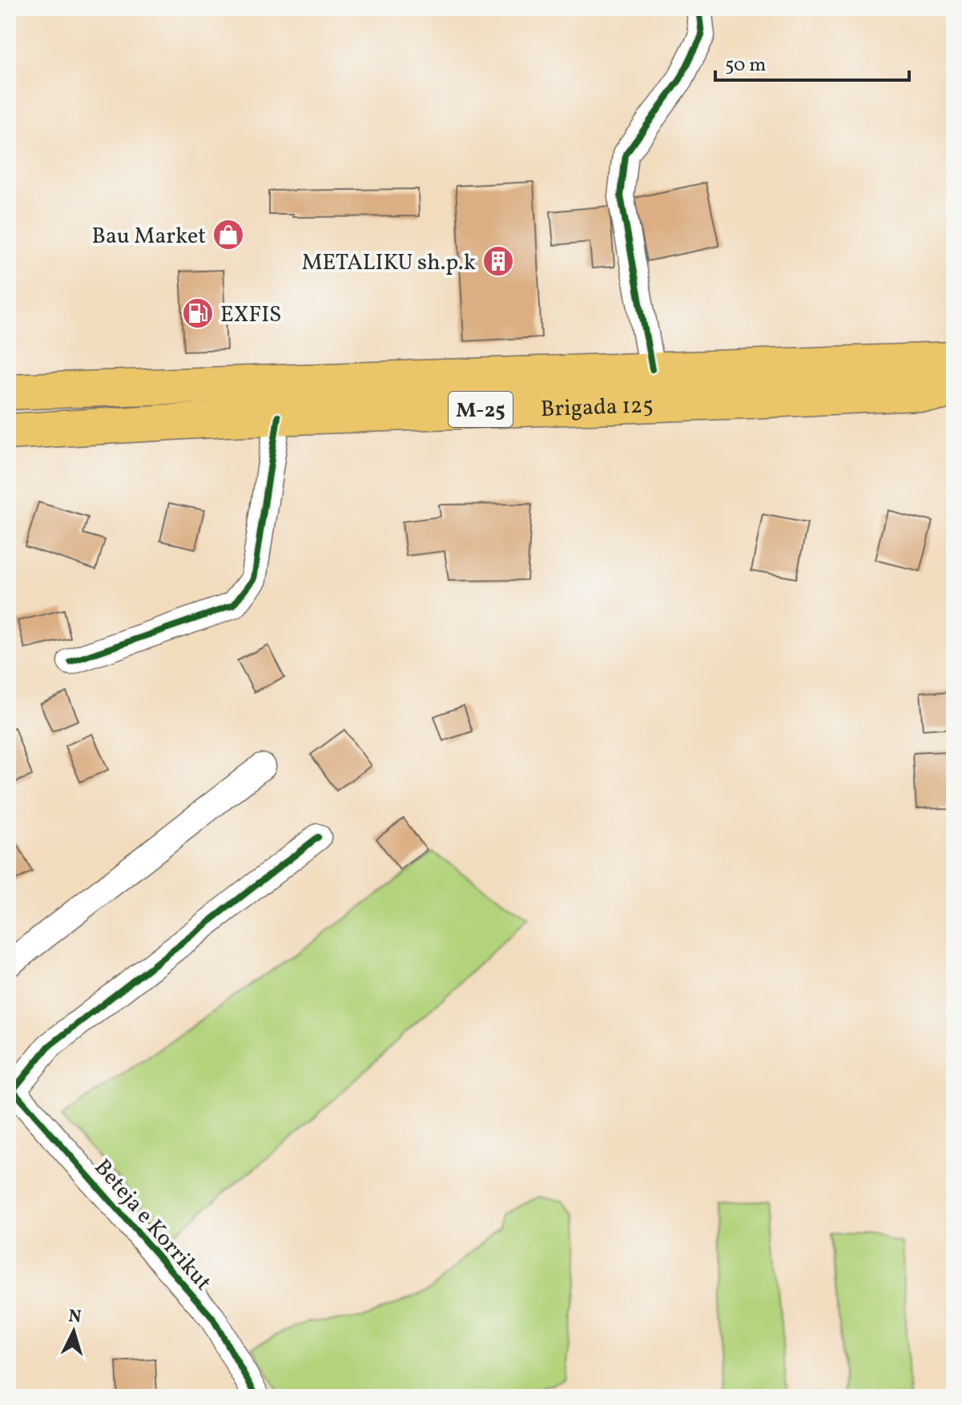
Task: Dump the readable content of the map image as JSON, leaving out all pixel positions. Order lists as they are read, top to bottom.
{
  "streets": {
    "main road": ["Brigada 125", "M-25"],
    "street": ["Beteja e Korrikut"]
  },
  "places": {
    "shop": ["Bau Market"],
    "building": ["METALIKU sh.p.k"],
    "fuel station": ["EXFIS"]
  },
  "scale_bar": "50 m",
  "north": "top"
}
